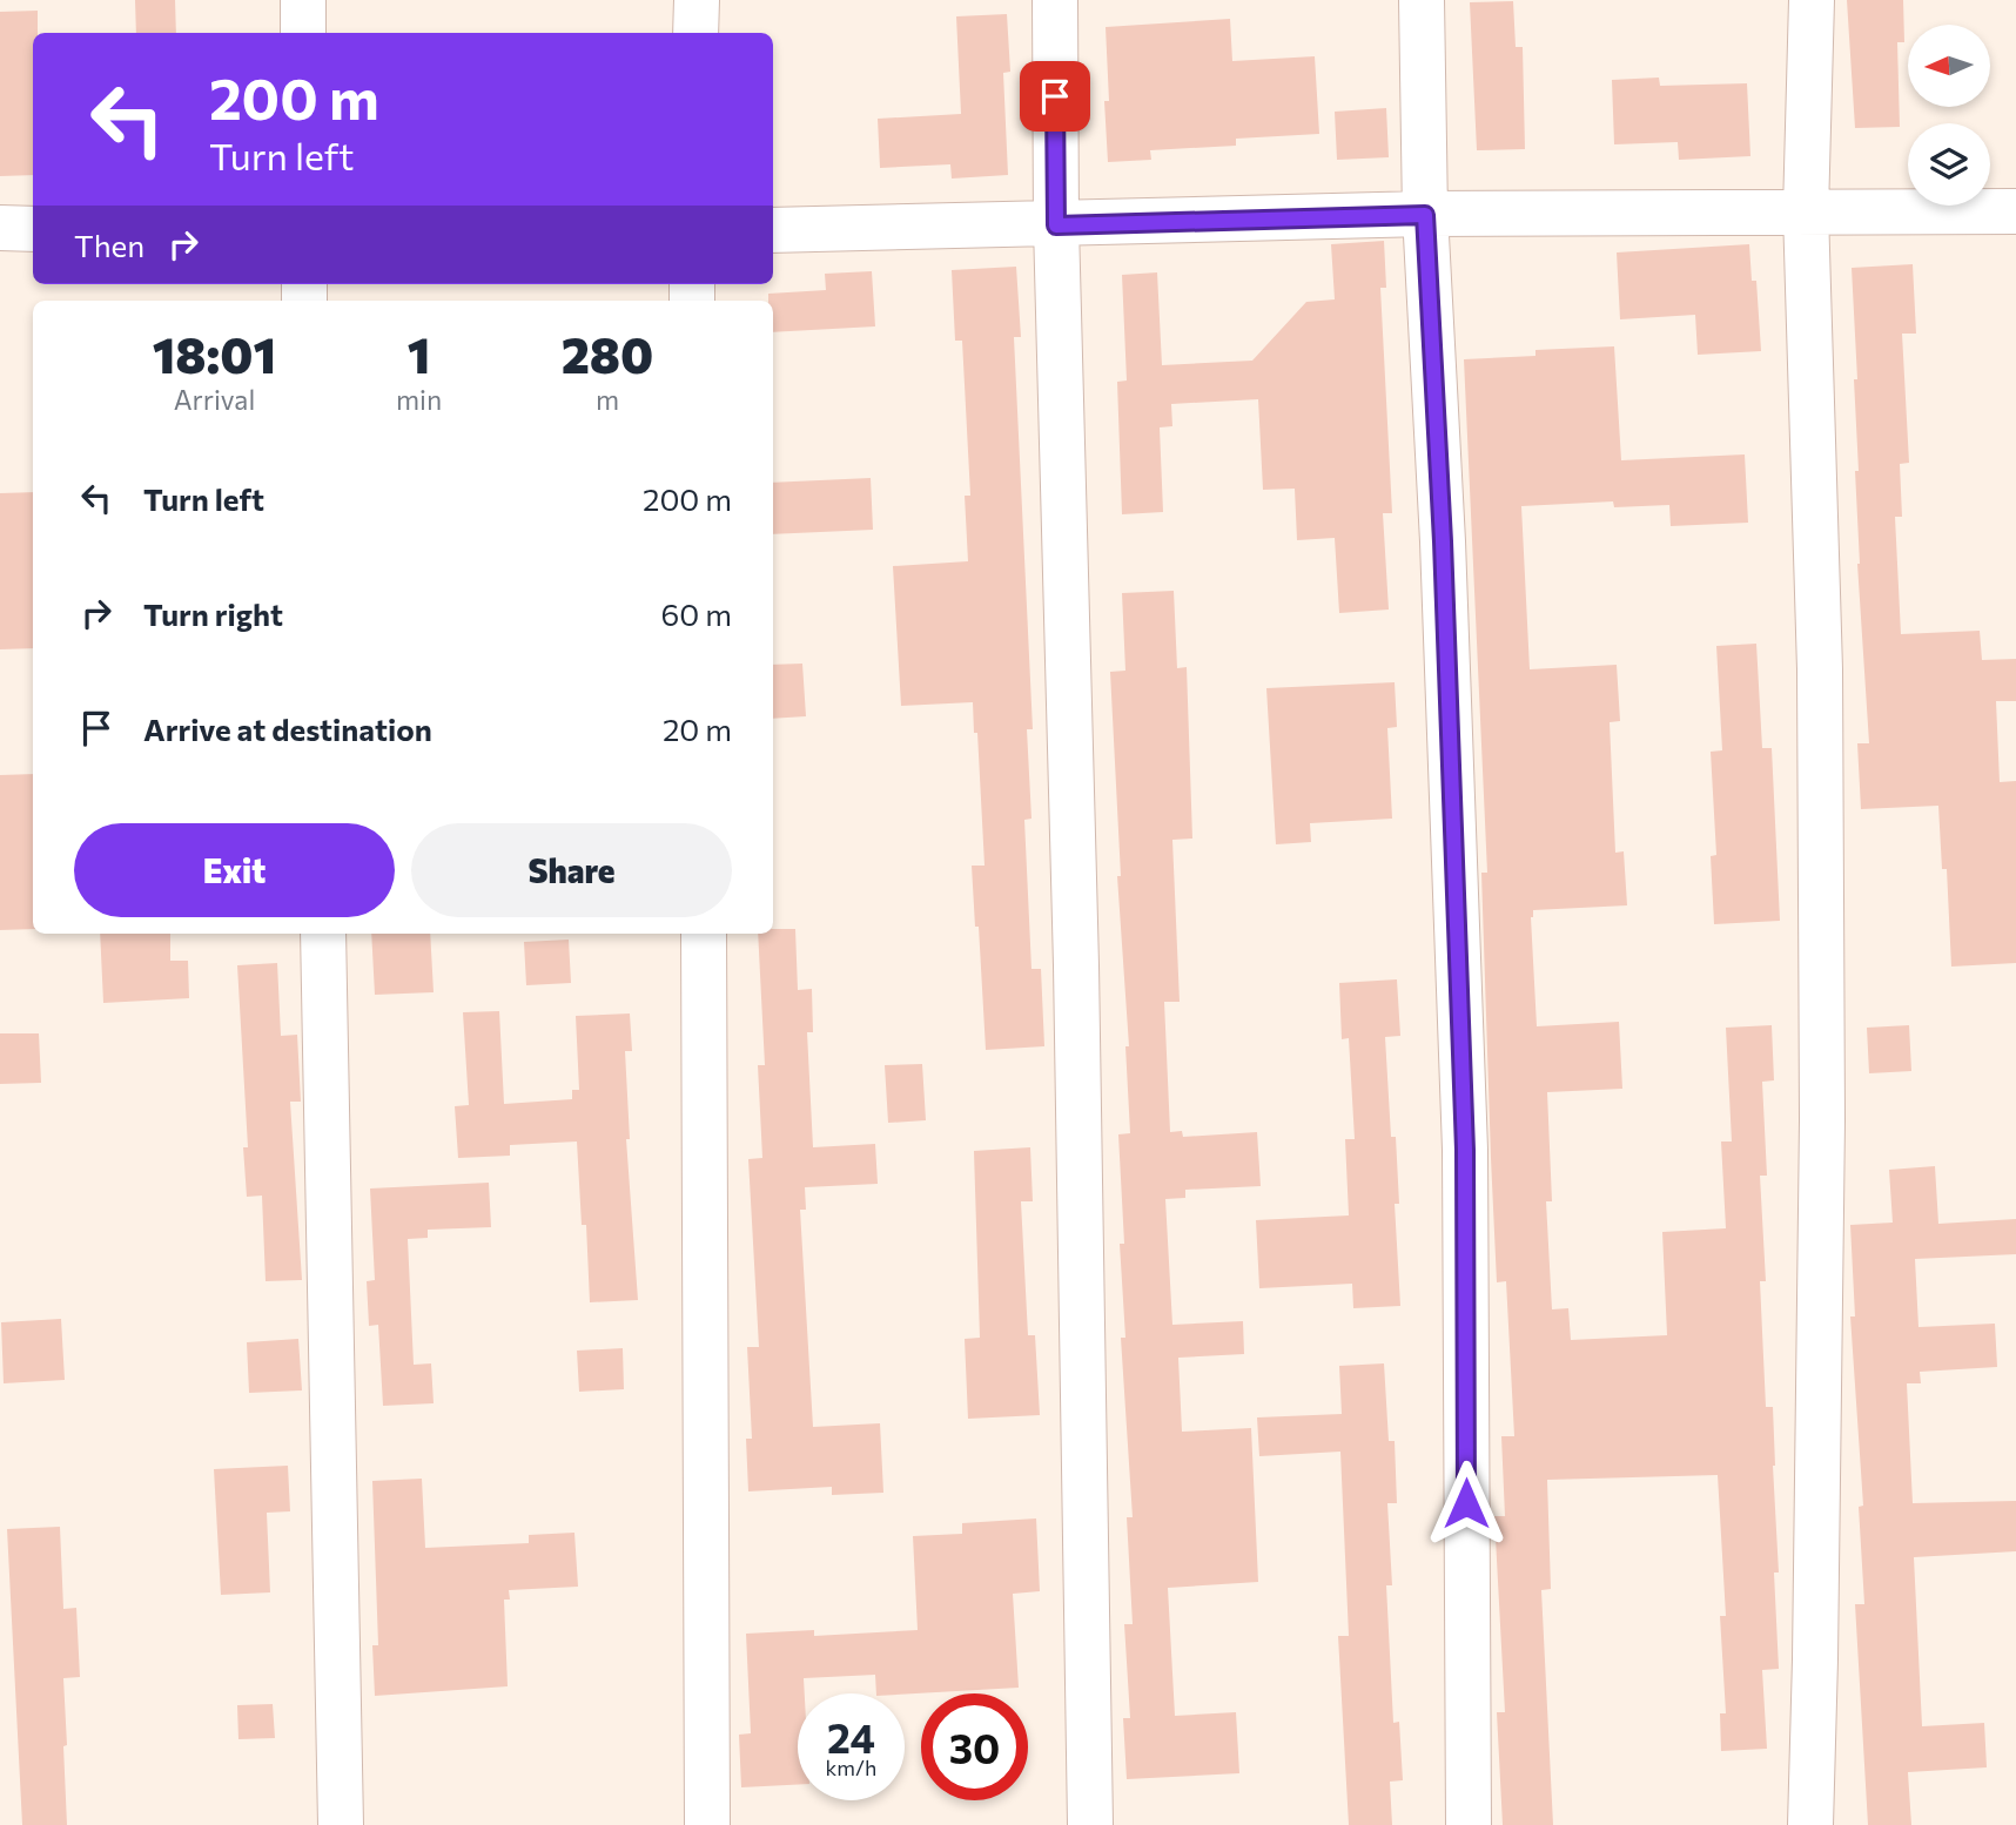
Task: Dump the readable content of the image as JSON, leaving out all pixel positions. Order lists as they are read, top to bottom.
{
  "north": "left",
  "page": {
    "turn": ["200 m", "Turn left"],
    "then": "Then",
    "eta": [
      "18:01",
      "Arrival",
      "1",
      "min",
      "280",
      "m"
    ],
    "list": [
      {
        "name": "Turn left",
        "value": "200 m"
      },
      {
        "name": "Turn right",
        "value": "60 m"
      },
      {
        "name": "Arrive at destination",
        "value": "20 m"
      }
    ],
    "buttons": ["Exit", "Share"],
    "speed": "24 km/h",
    "limit": "30"
  }
}
